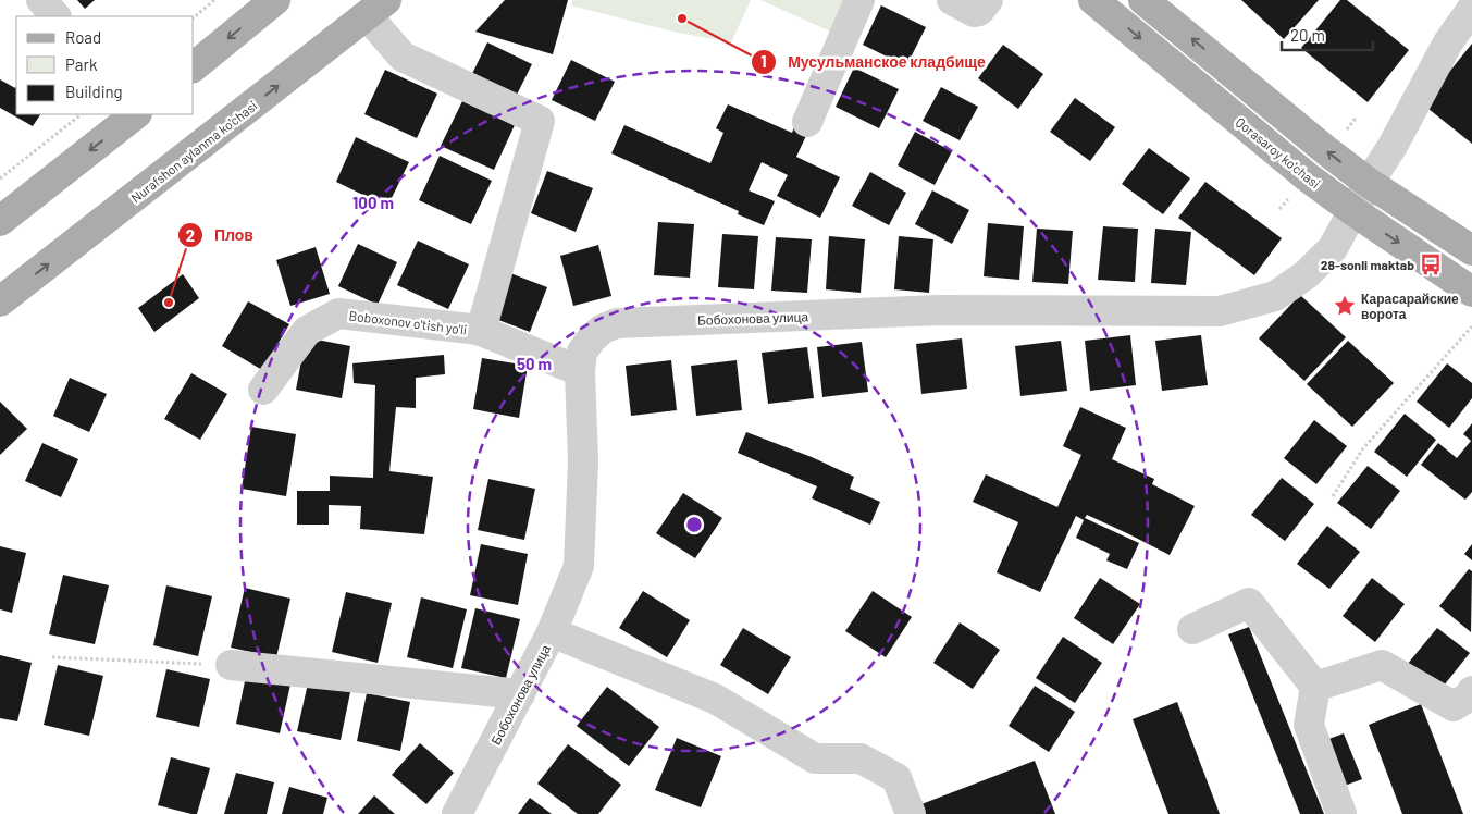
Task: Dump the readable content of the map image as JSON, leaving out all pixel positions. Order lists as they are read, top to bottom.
{
  "streets": {
    "main road": ["Nurafshon aylanma ko'chasi", "Qorasaroy ko'chasi"],
    "street": ["Бобохонова улица", "Boboxonov o'tish yo'li"]
  },
  "crossings": [
    ["Qorasaroy ko'chasi", "Бобохонова улица"],
    ["Бобохонова улица", "Boboxonov o'tish yo'li"]
  ],
  "places": {
    "other": ["Мусульманское кладбище", "Плов"],
    "bus stop": ["28-sonli maktab"],
    "place": ["Карасарайские ворота"]
  },
  "legend": ["Road", "Park", "Building"],
  "scale_bar": "20 m",
  "rings": ["100 m", "50 m"]
}
